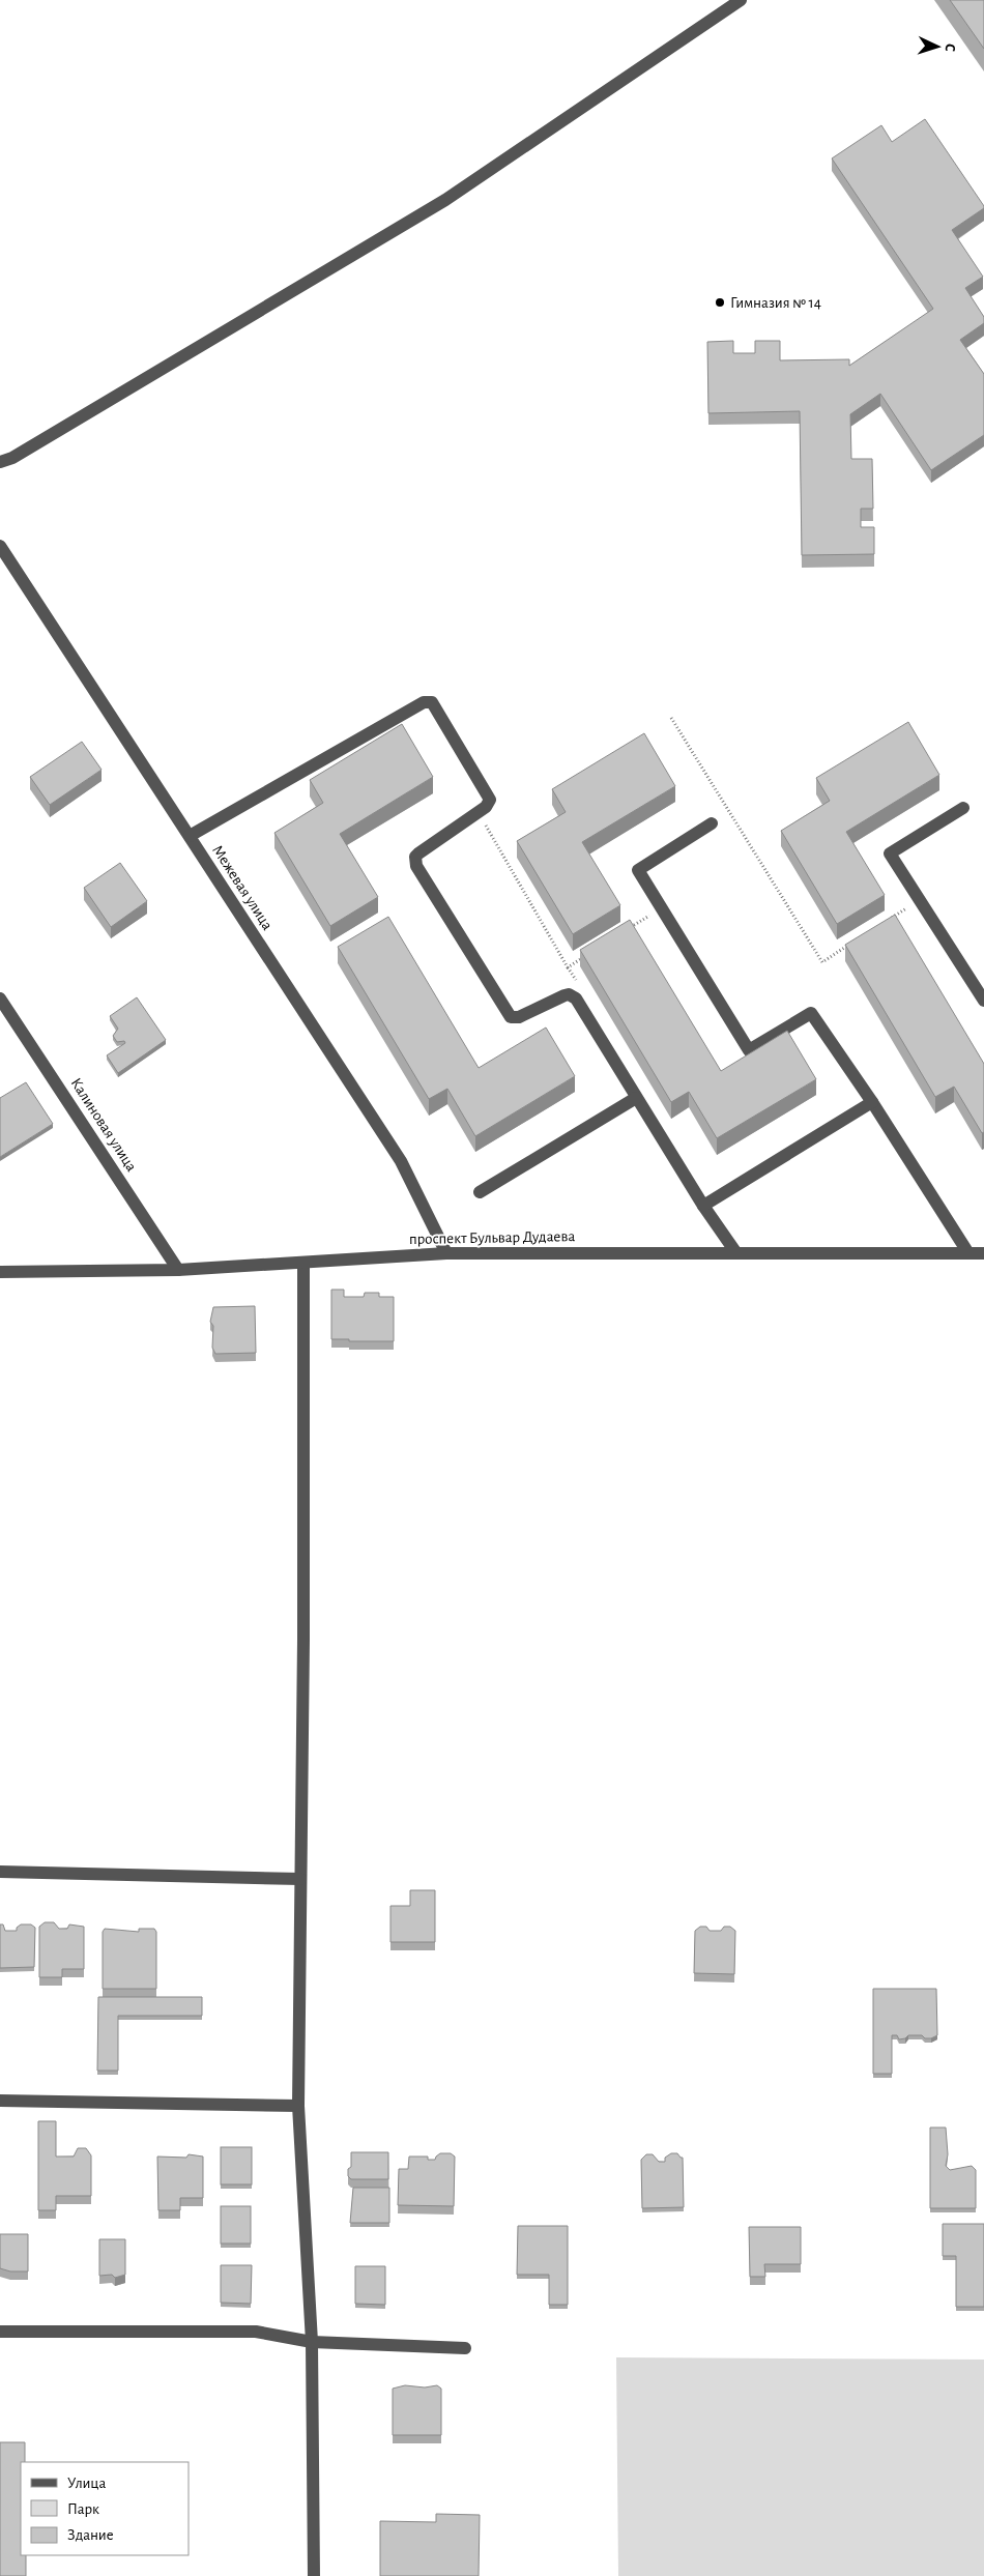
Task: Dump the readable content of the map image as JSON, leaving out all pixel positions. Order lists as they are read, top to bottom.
{
  "streets": {
    "street": ["Межевая улица", "Калиновая улица", "проспект Бульвар Дудаева"]
  },
  "crossings": [
    ["Межевая улица", "проспект Бульвар Дудаева"],
    ["Калиновая улица", "проспект Бульвар Дудаева"]
  ],
  "places": ["Гимназия № 14"],
  "legend": ["Улица", "Парк", "Здание"],
  "north": "right"
}
